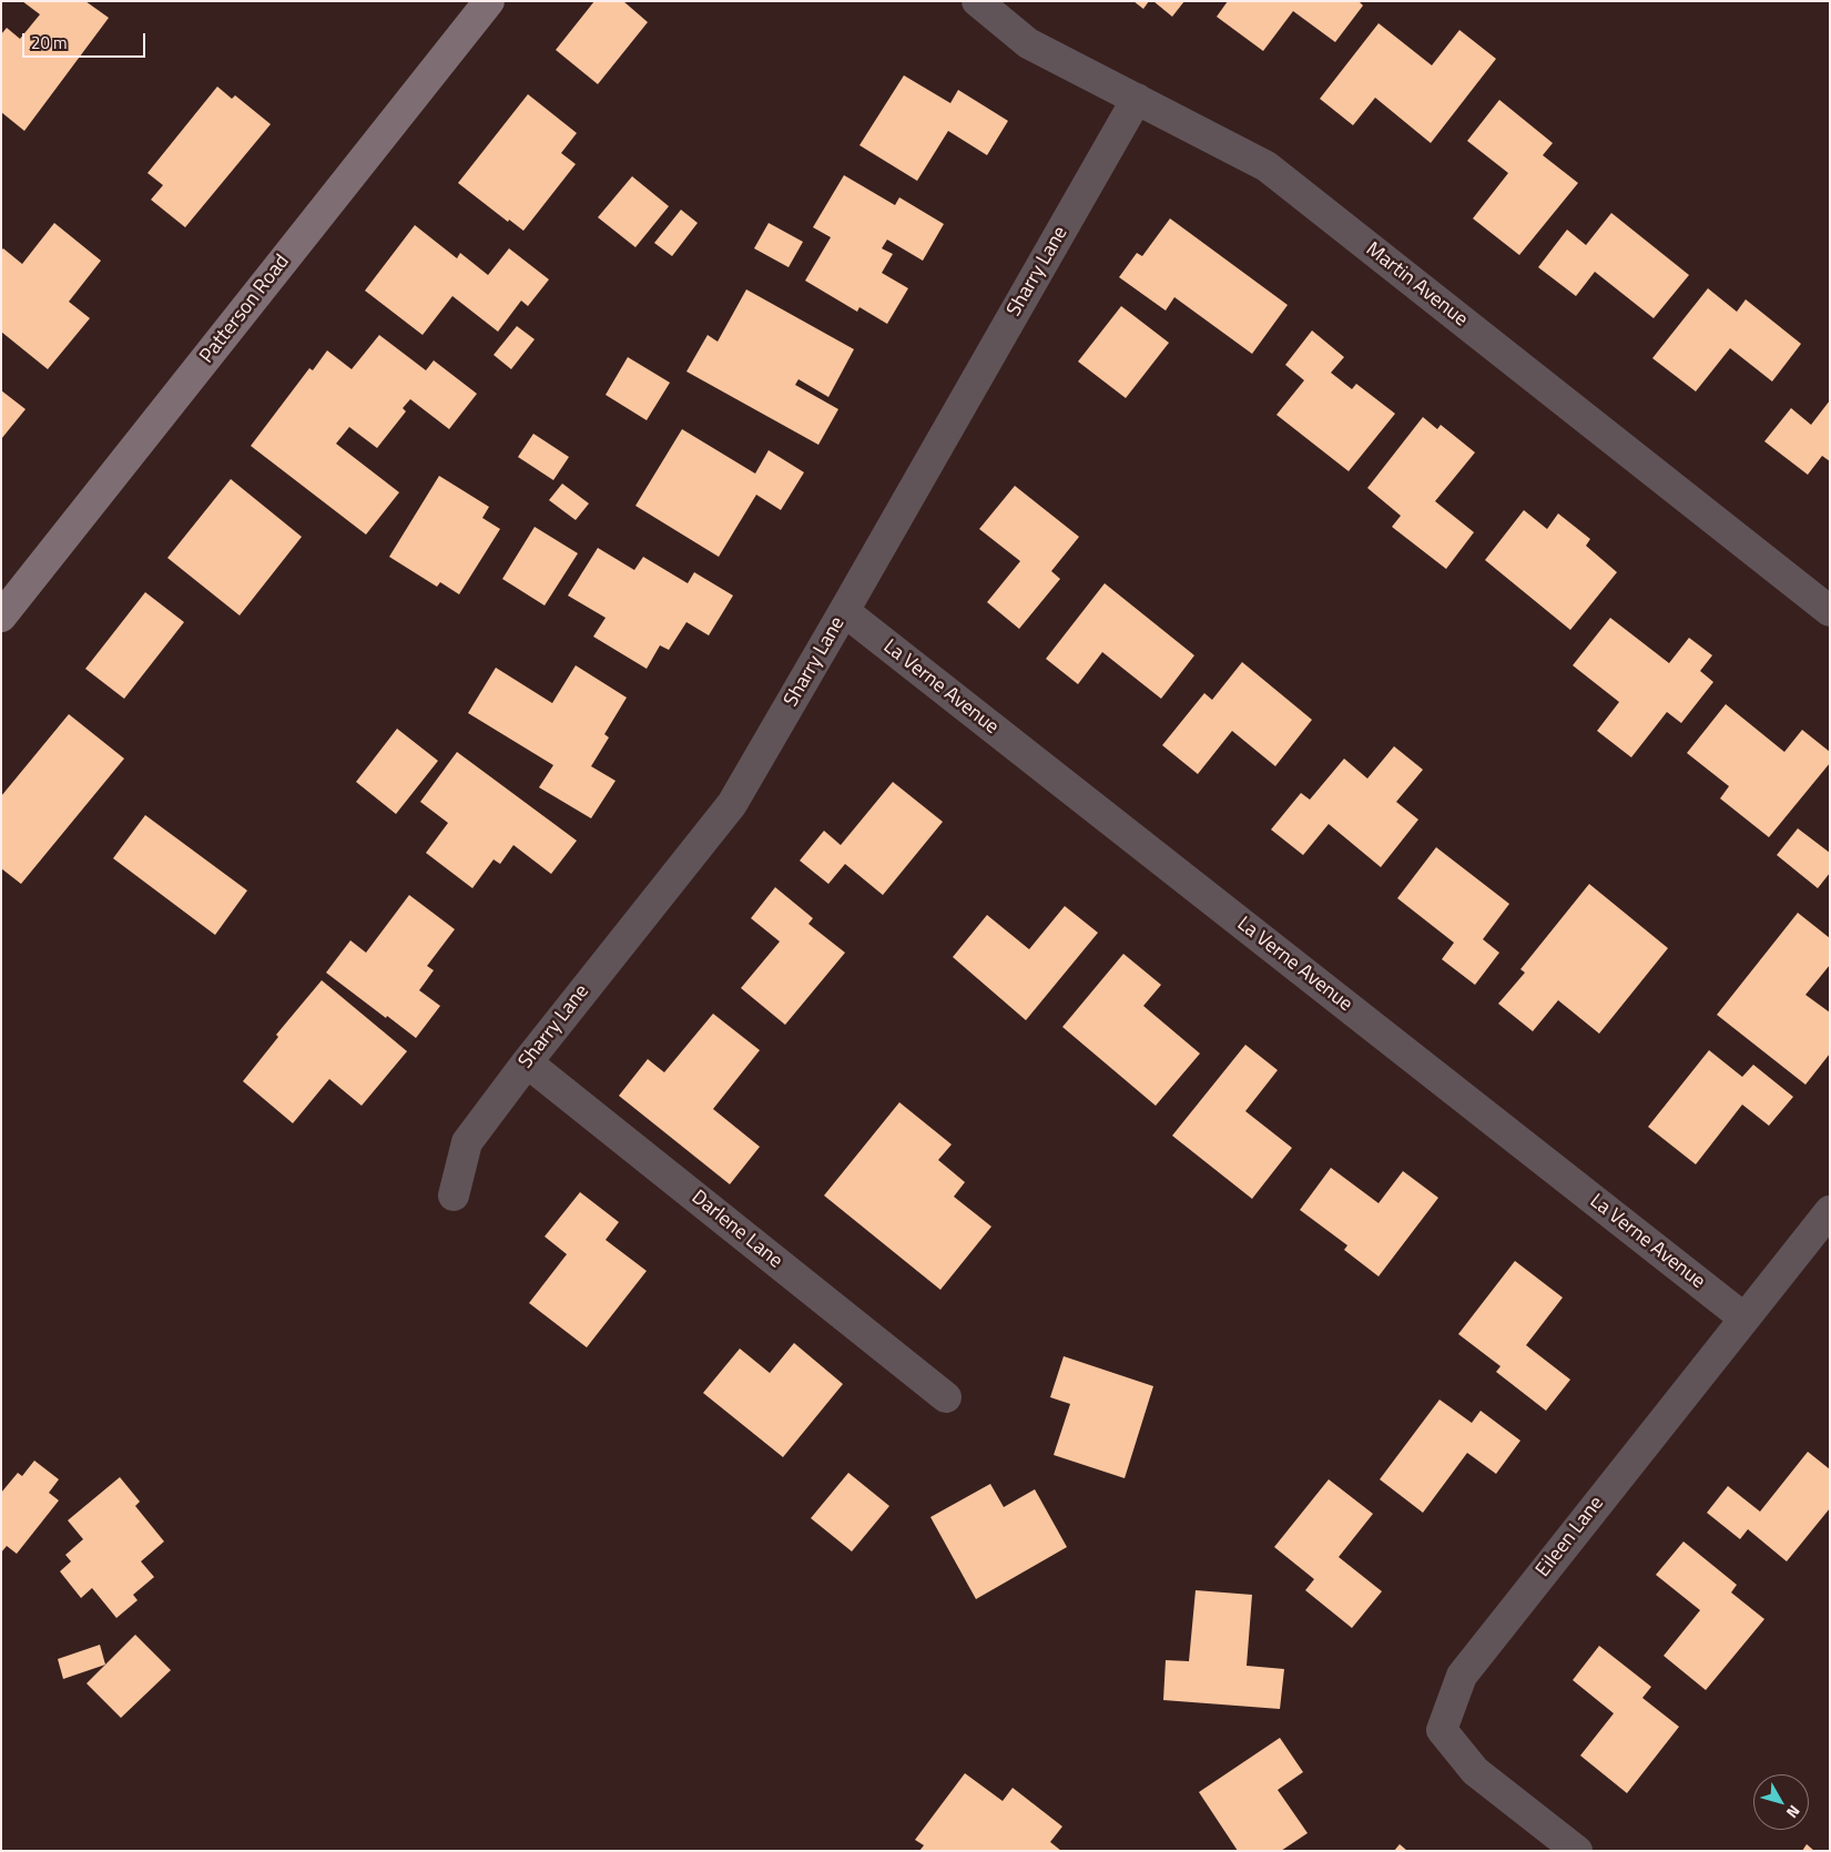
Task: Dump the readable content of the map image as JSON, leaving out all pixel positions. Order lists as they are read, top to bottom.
{
  "streets": {
    "street": [
      "Sharry Lane",
      "Martin Avenue",
      "Patterson Road",
      "La Verne Avenue",
      "Darlene Lane",
      "Eileen Lane"
    ]
  },
  "crossings": [
    ["Sharry Lane", "Martin Avenue"],
    ["Sharry Lane", "La Verne Avenue"],
    ["Sharry Lane", "Darlene Lane"],
    ["La Verne Avenue", "Eileen Lane"]
  ],
  "scale_bar": "20 m",
  "north": "bottom right"
}
